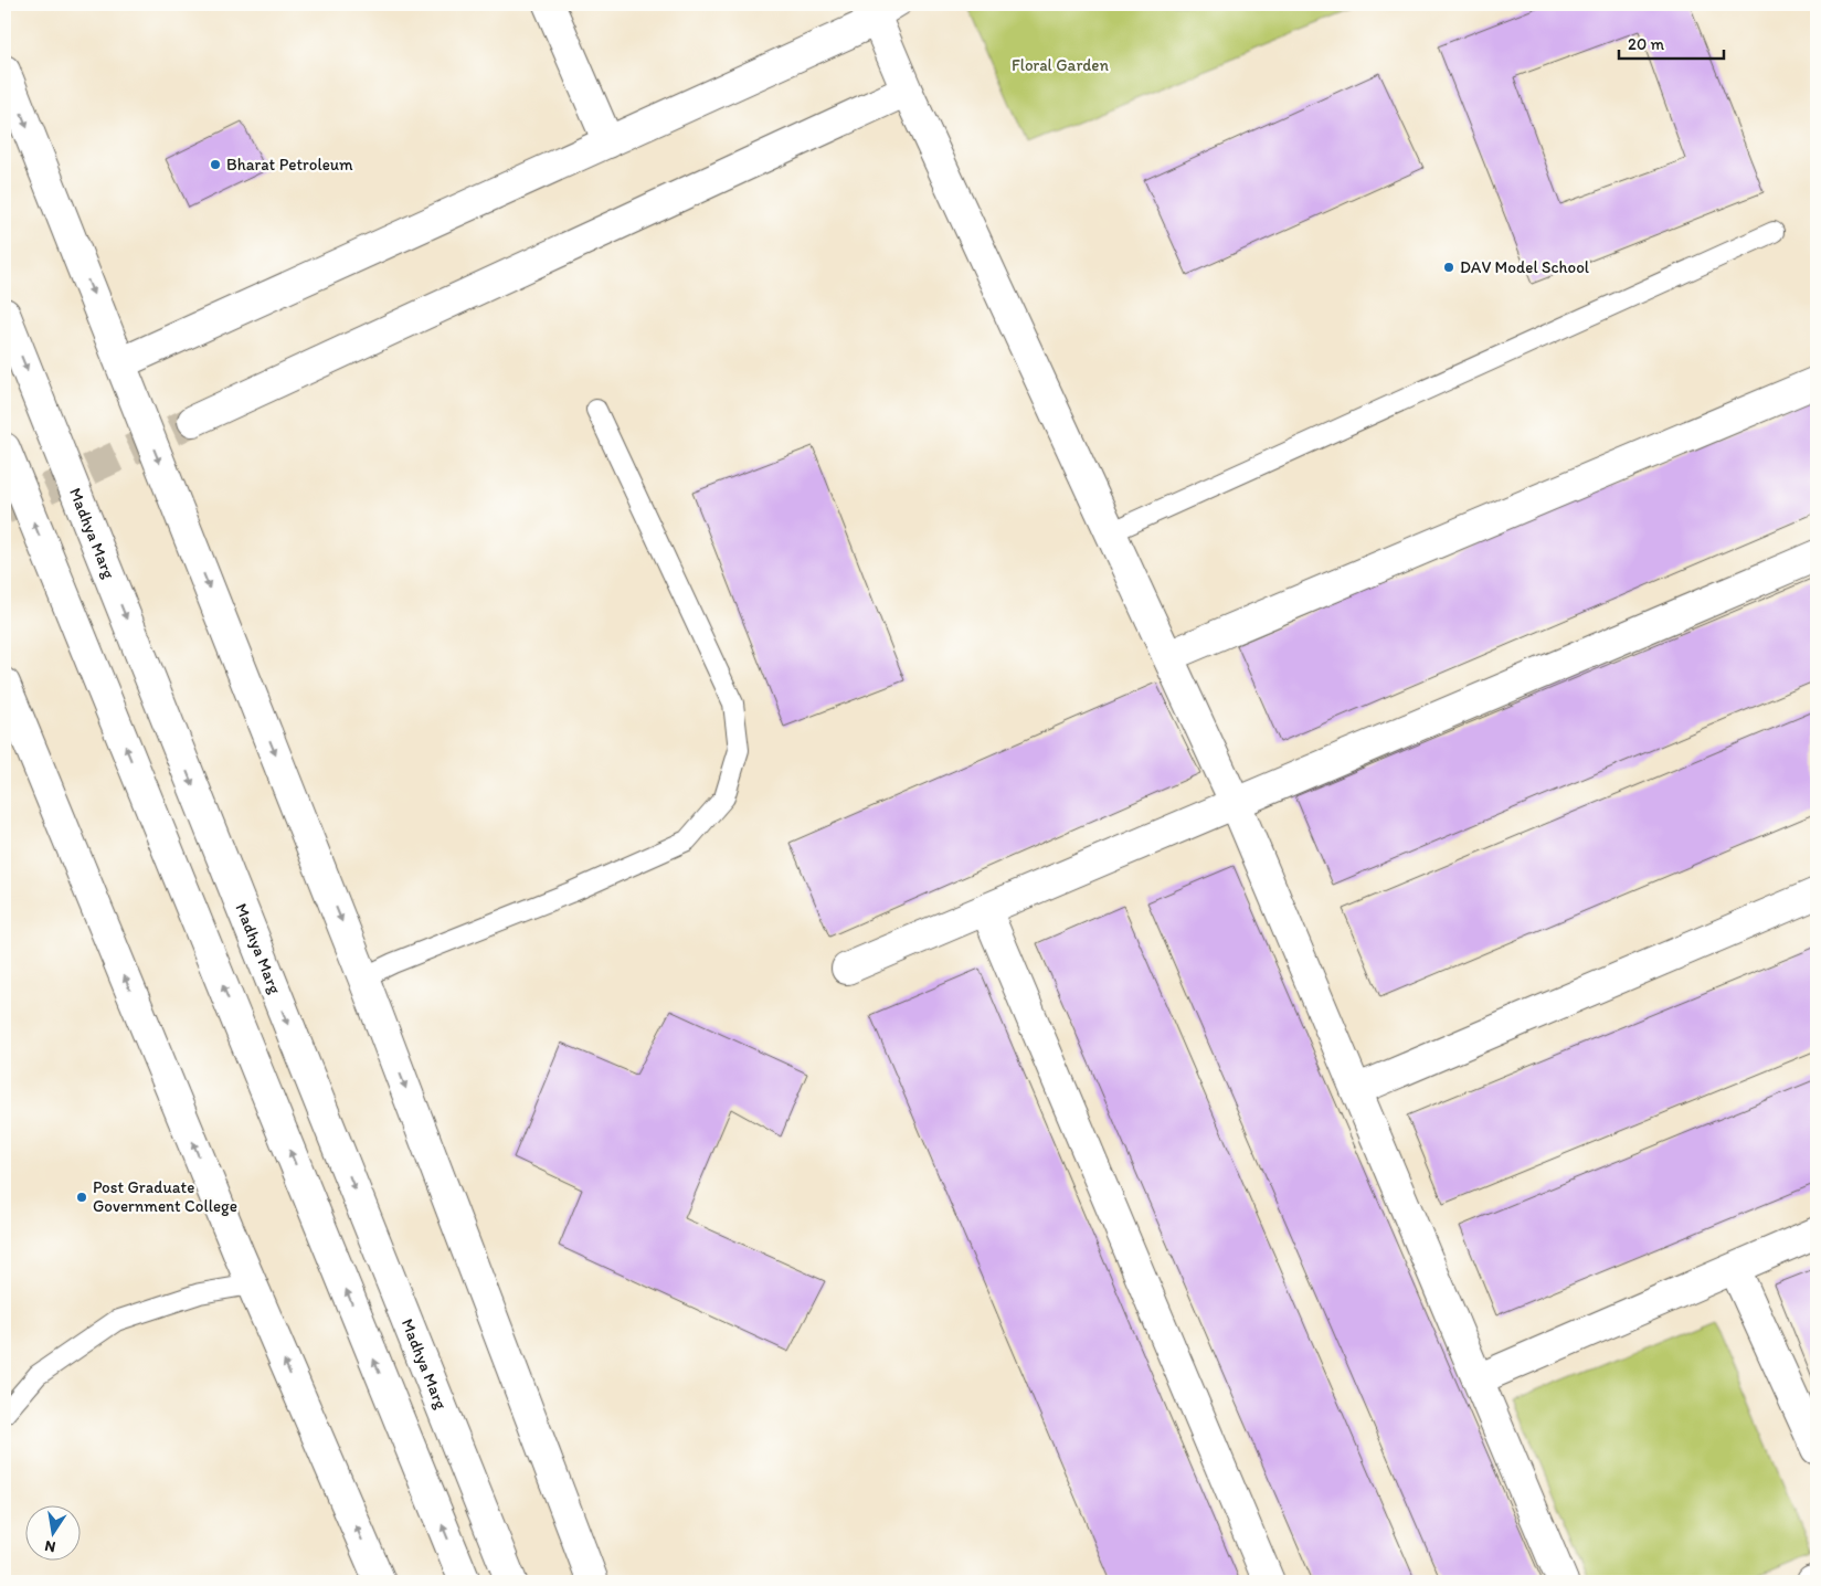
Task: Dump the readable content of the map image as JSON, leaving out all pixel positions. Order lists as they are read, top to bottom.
{
  "streets": {
    "street": ["Madhya Marg"]
  },
  "parks": ["Floral Garden"],
  "places": ["Bharat Petroleum", "DAV Model School", "Post Graduate Government College"],
  "scale_bar": "20 m",
  "north": "bottom"
}
